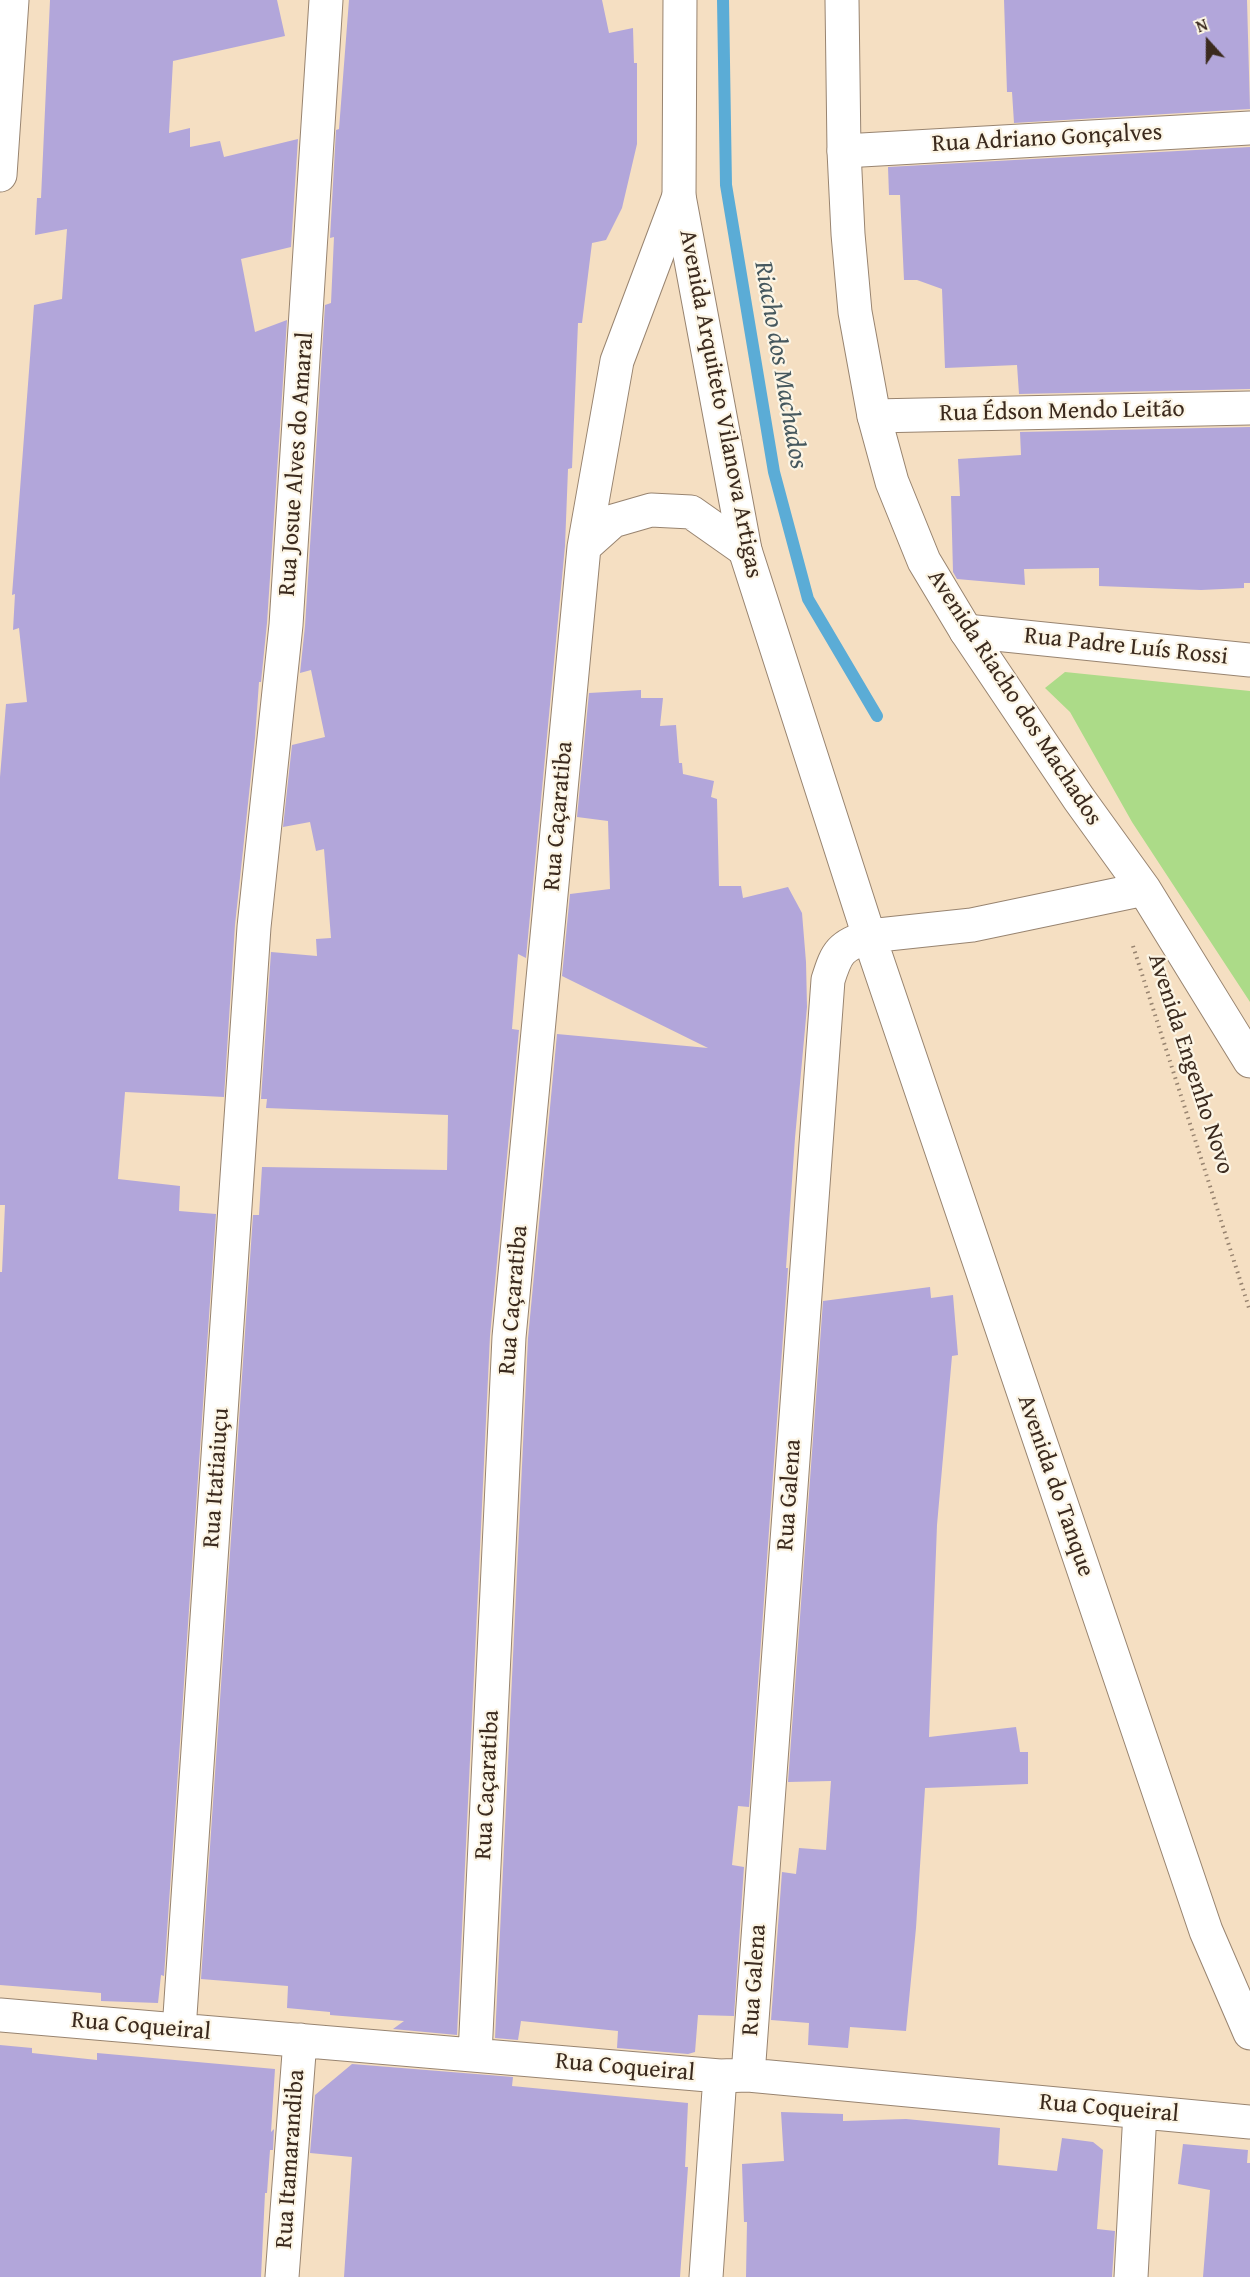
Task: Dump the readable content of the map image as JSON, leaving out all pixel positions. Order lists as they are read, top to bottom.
{
  "streets": {
    "street": [
      "Rua Adriano Gonçalves",
      "Avenida Arquiteto Vilanova Artigas",
      "Rua Édson Mendo Leitão",
      "Rua Josue Alves do Amaral",
      "Rua Padre Luís Rossi",
      "Avenida Riacho dos Machados",
      "Rua Caçaratiba",
      "Rua Itatiaiuçu",
      "Avenida do Tanque",
      "Rua Galena",
      "Rua Coqueiral",
      "Rua Itamarandiba"
    ],
    "path": ["Avenida Engenho Novo"]
  },
  "crossings": [
    ["Rua Adriano Gonçalves", "Avenida Riacho dos Machados"],
    ["Avenida Arquiteto Vilanova Artigas", "Rua Caçaratiba"],
    ["Avenida Arquiteto Vilanova Artigas", "Avenida do Tanque"],
    ["Avenida Arquiteto Vilanova Artigas", "Rua Galena"],
    ["Rua Édson Mendo Leitão", "Avenida Riacho dos Machados"],
    ["Rua Josue Alves do Amaral", "Rua Itatiaiuçu"],
    ["Rua Padre Luís Rossi", "Avenida Riacho dos Machados"],
    ["Avenida Riacho dos Machados", "Avenida Engenho Novo"],
    ["Rua Caçaratiba", "Rua Coqueiral"],
    ["Rua Itatiaiuçu", "Rua Coqueiral"],
    ["Avenida do Tanque", "Rua Galena"],
    ["Rua Galena", "Rua Coqueiral"],
    ["Rua Coqueiral", "Rua Itamarandiba"]
  ],
  "water": ["Riacho dos Machados"],
  "north": "top"
}
